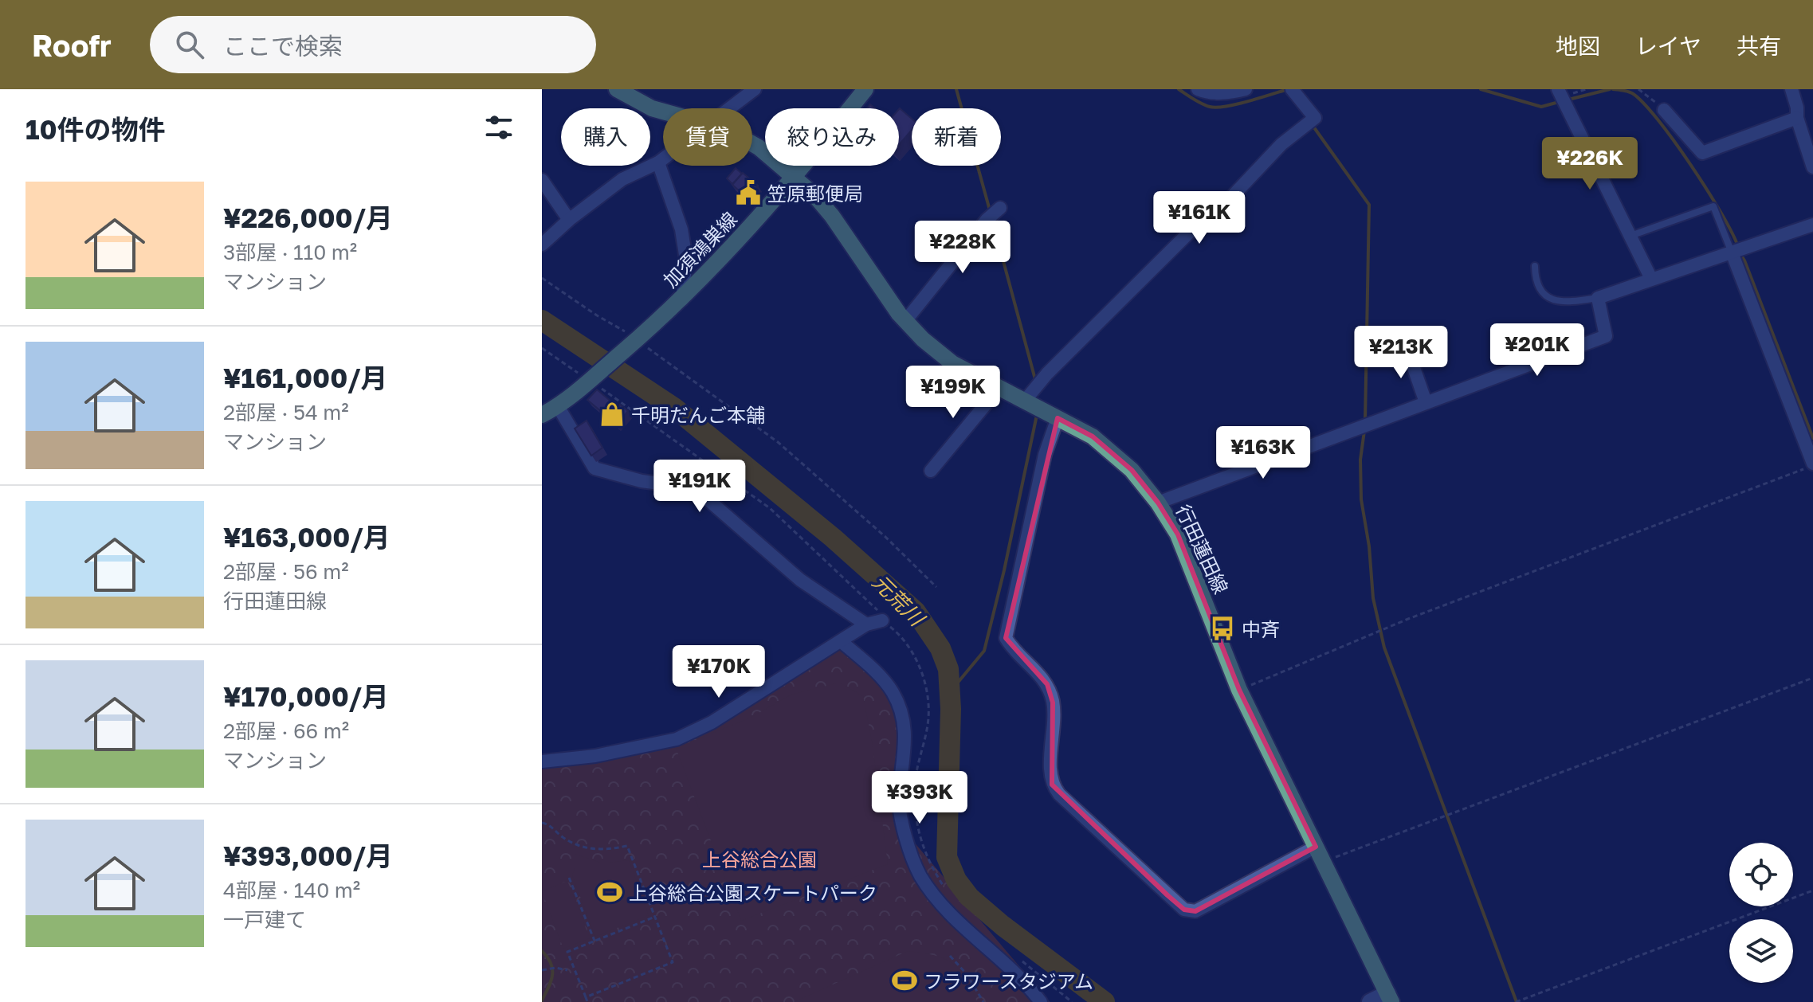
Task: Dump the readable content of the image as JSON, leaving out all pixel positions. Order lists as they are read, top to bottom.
{
  "streets": {
    "main road": ["加須鴻巣線", "行田蓮田線"]
  },
  "crossings": [
    ["加須鴻巣線", "行田蓮田線"]
  ],
  "water": ["元荒川"],
  "parks": ["上谷総合公園"],
  "places": {
    "public building": ["笠原郵便局"],
    "shop": ["千明だんご本舗"],
    "bus stop": ["中斉"],
    "sports": ["上谷総合公園スケートパーク", "フラワースタジアム"]
  },
  "page": {
    "header": "Roofr",
    "search": "ここで検索",
    "nav": ["地図", "レイヤ", "共有"],
    "heading": "10件の物件",
    "chip": [
      "購入",
      "賃貸",
      "絞り込み",
      "新着"
    ],
    "price": [
      "¥226K",
      "¥161K",
      "¥228K",
      "¥201K",
      "¥213K",
      "¥199K",
      "¥163K",
      "¥191K",
      "¥170K",
      "¥393K"
    ],
    "list": [
      {
        "name": "¥226,000/月",
        "note": "3部屋 · 110 m² · マンション"
      },
      {
        "name": "¥161,000/月",
        "note": "2部屋 · 54 m² · マンション"
      },
      {
        "name": "¥163,000/月",
        "note": "2部屋 · 56 m² · 行田蓮田線"
      },
      {
        "name": "¥170,000/月",
        "note": "2部屋 · 66 m² · マンション"
      },
      {
        "name": "¥393,000/月",
        "note": "4部屋 · 140 m² · 一戸建て"
      }
    ]
  }
}
